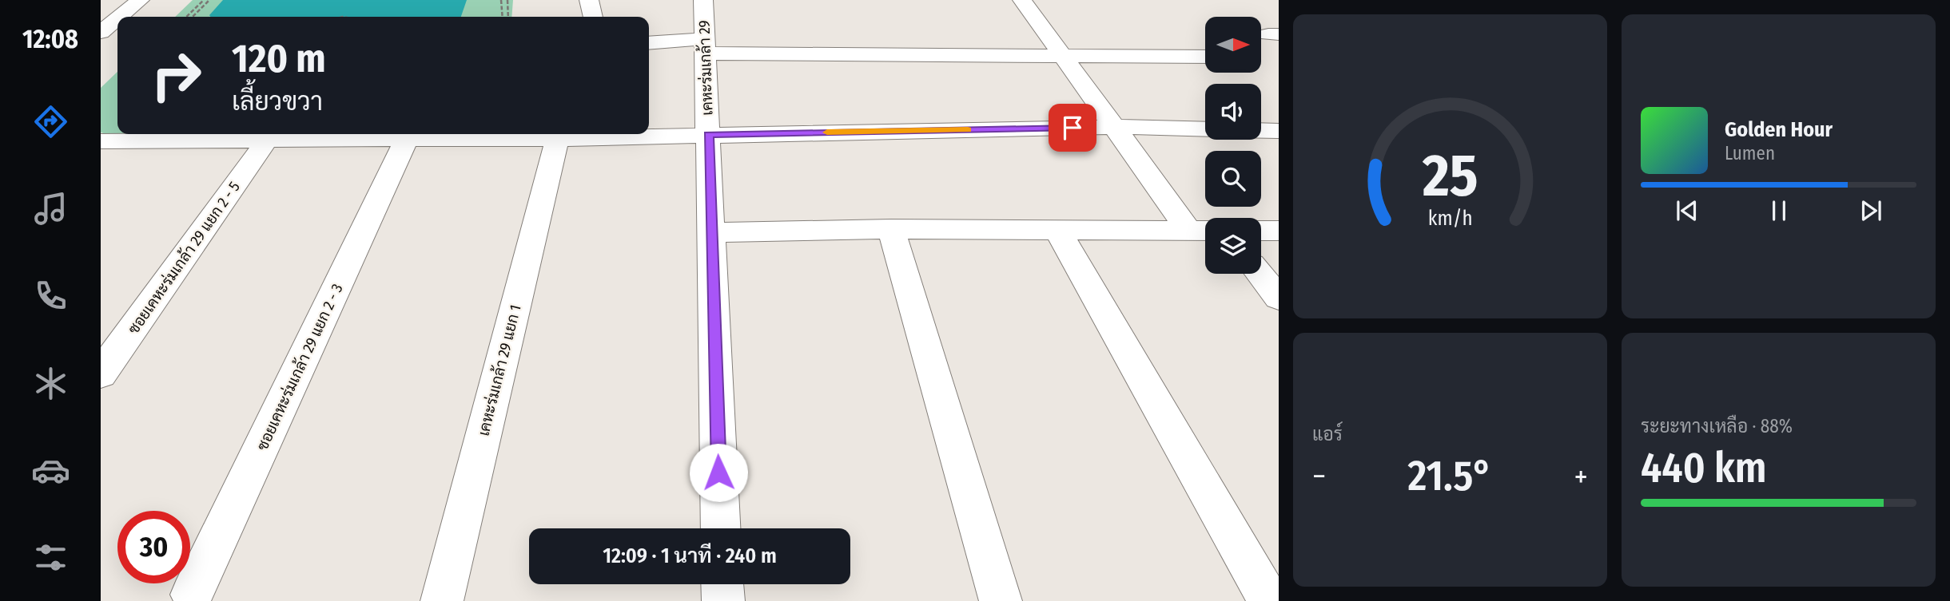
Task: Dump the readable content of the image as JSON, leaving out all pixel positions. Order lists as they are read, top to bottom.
{
  "streets": {
    "street": [
      "เคหะร่มเกล้า 29",
      "ซอยเคหะร่มเกล้า 29 แยก 2 - 5",
      "ซอยเคหะร่มเกล้า 29 แยก 2 - 3",
      "เคหะร่มเกล้า 29 แยก 1"
    ]
  },
  "north": "right",
  "page": {
    "tabs": "12:08",
    "turn": ["120 m", "เลี้ยวขวา"],
    "song": ["Golden Hour", "Lumen"],
    "tile": [
      "แอร์",
      ["ระยะทางเหลือ · 88%", "440 km"]
    ],
    "heat": ["−", "21.5°", "+"],
    "limit": "30",
    "trip": "12:09 · 1 นาที · 240 m",
    "gauge": ["25", "km/h"]
  }
}
